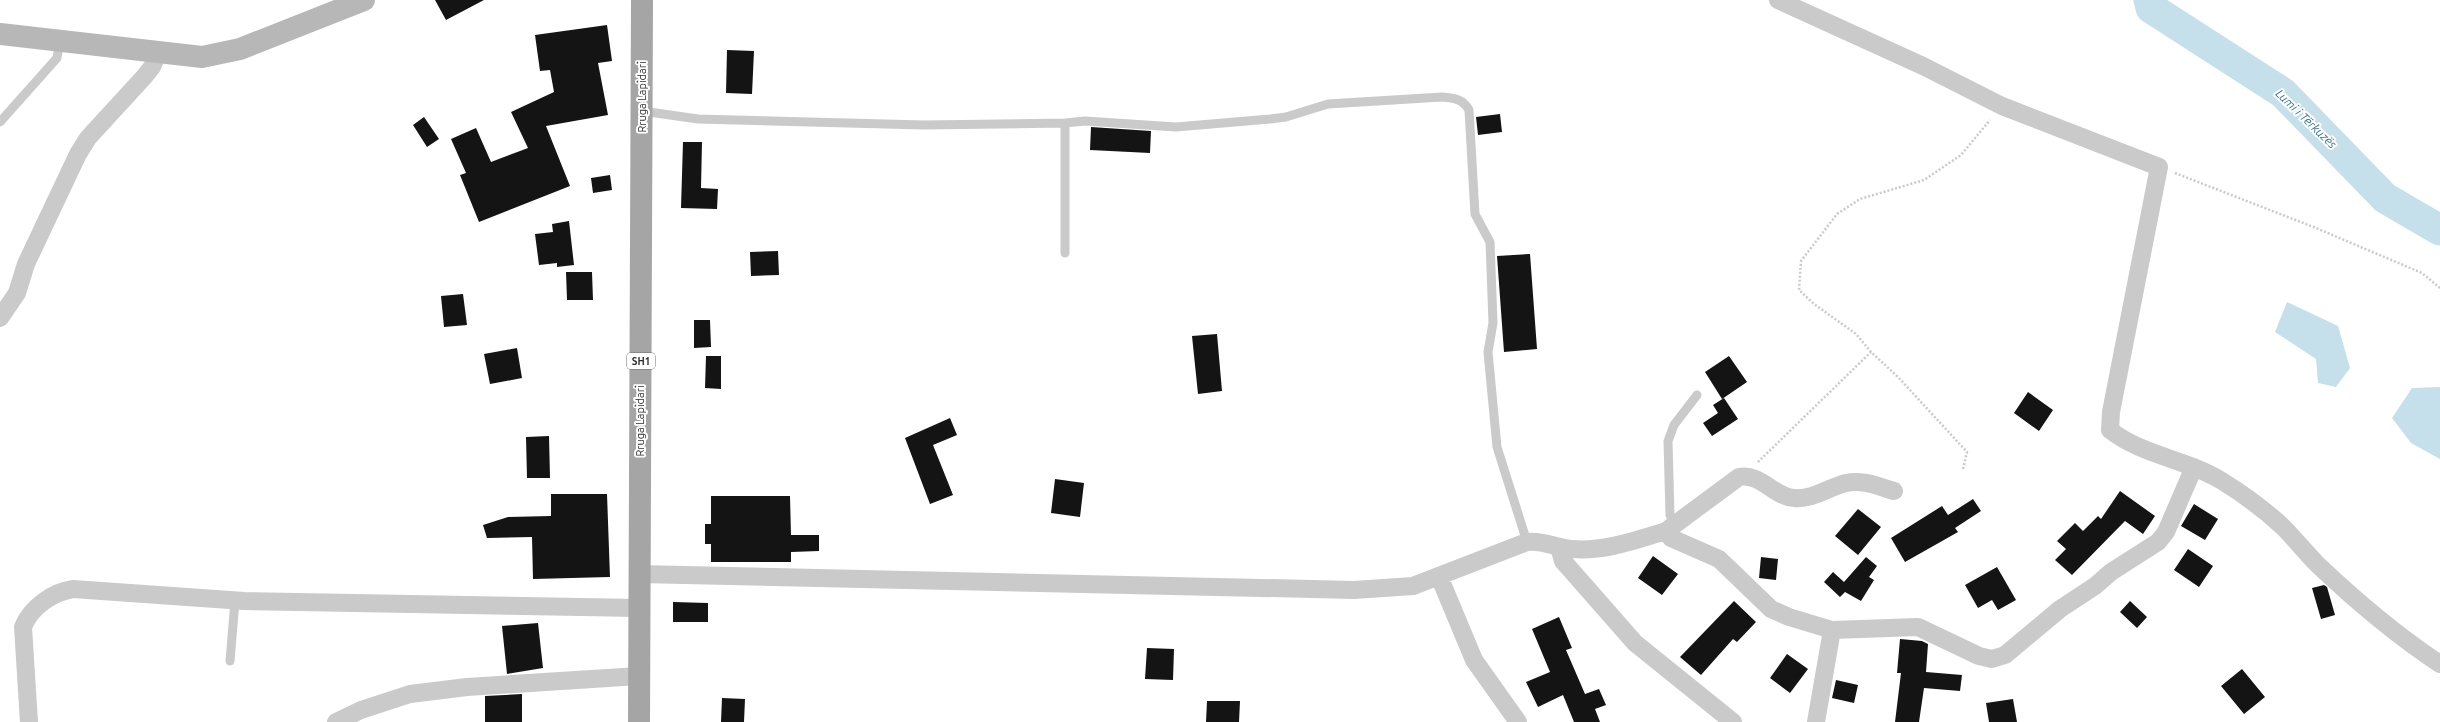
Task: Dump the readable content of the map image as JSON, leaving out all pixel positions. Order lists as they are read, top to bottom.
{
  "streets": {
    "main road": ["Rruga Lapidari", "SH1"]
  },
  "water": ["Lumi i Tërkuzës"]
}
